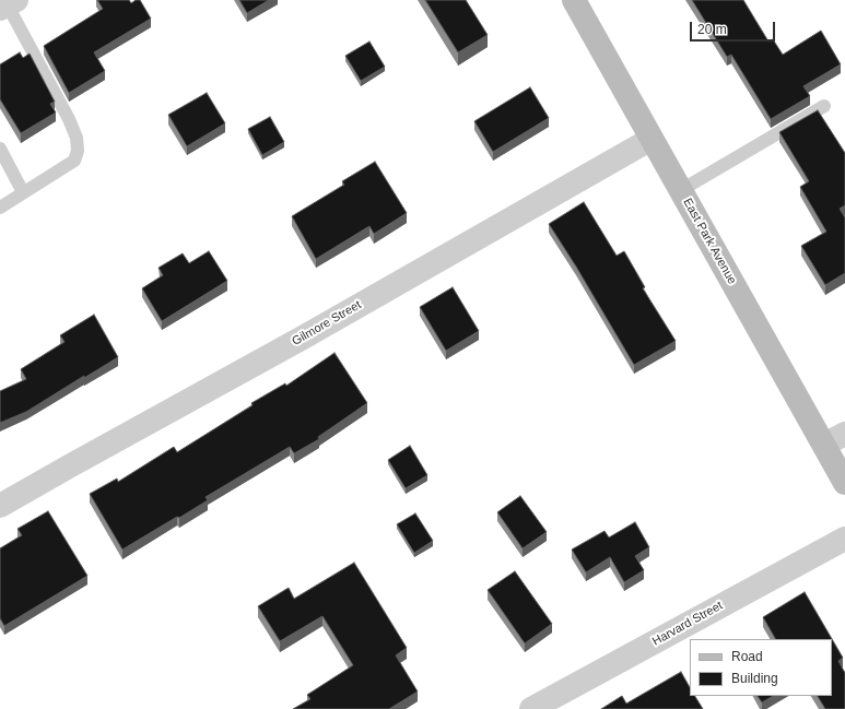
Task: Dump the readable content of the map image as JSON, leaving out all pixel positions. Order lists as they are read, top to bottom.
{
  "streets": {
    "main road": ["East Park Avenue"],
    "street": ["Gilmore Street", "Harvard Street"]
  },
  "crossings": [
    ["East Park Avenue", "Gilmore Street"]
  ],
  "legend": ["Road", "Building"],
  "scale_bar": "20 m"
}
